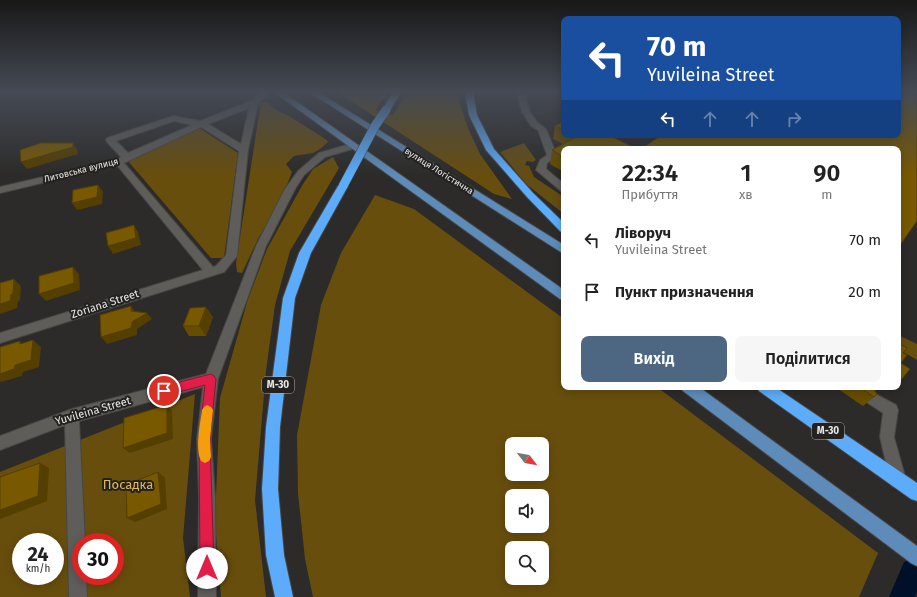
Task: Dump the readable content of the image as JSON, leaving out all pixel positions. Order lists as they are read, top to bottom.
{
  "streets": {
    "highway": ["М-30"],
    "main road": ["вулиця Логістична"],
    "street": ["Литовська вулиця", "Zoriana Street", "Yuvileina Street"]
  },
  "parks": ["Посадка"],
  "north": "bottom right",
  "page": {
    "turn": ["70 m", "Yuvileina Street"],
    "eta": [
      "22:34",
      "Прибуття",
      "1",
      "хв",
      "90",
      "m"
    ],
    "list": [
      {
        "name": "Ліворуч",
        "note": "Yuvileina Street",
        "value": "70 m"
      },
      {
        "name": "Пункт призначення",
        "value": "20 m"
      }
    ],
    "buttons": ["Вихід", "Поділитися"],
    "speed": "24 km/h",
    "limit": "30"
  }
}
